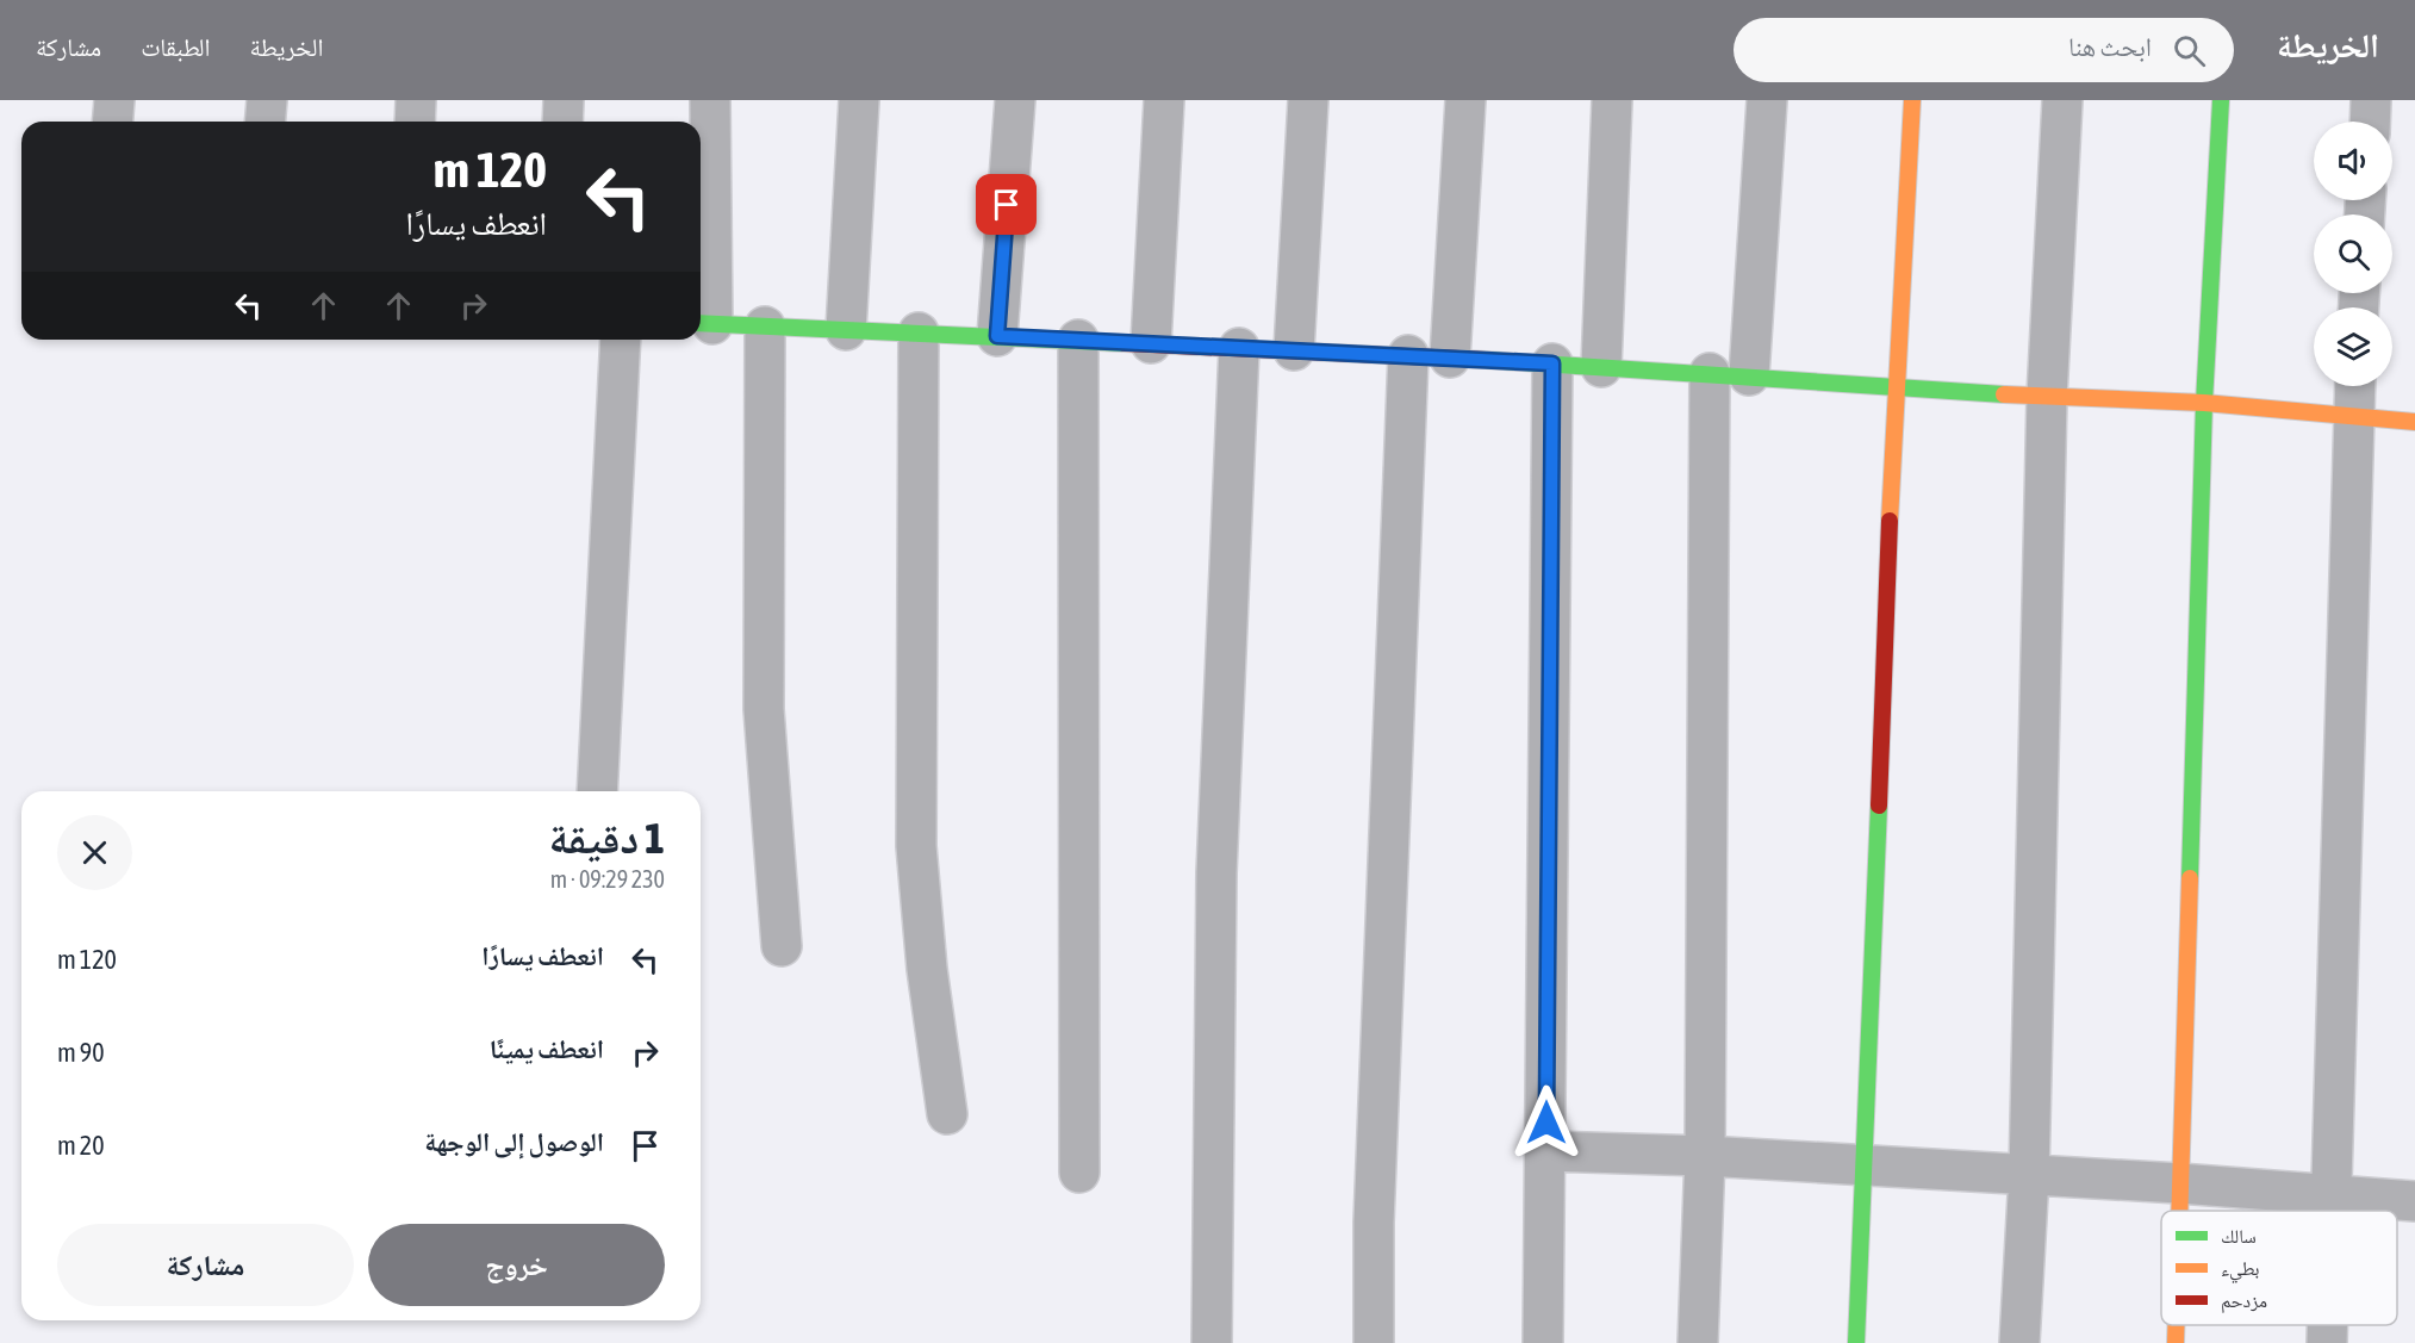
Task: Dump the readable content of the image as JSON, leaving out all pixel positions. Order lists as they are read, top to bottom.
{
  "legend": ["سالك", "بطيء", "مزدحم"],
  "page": {
    "header": "الخريطة",
    "search": "ابحث هنا",
    "nav": ["الخريطة", "الطبقات", "مشاركة"],
    "turn": ["120 m", "انعطف يسارًا"],
    "heading": ["1 دقيقة", "230 m · 09:29"],
    "list": [
      {
        "name": "انعطف يسارًا",
        "value": "120 m"
      },
      {
        "name": "انعطف يمينًا",
        "value": "90 m"
      },
      {
        "name": "الوصول إلى الوجهة",
        "value": "20 m"
      }
    ],
    "buttons": ["خروج", "مشاركة"]
  }
}
